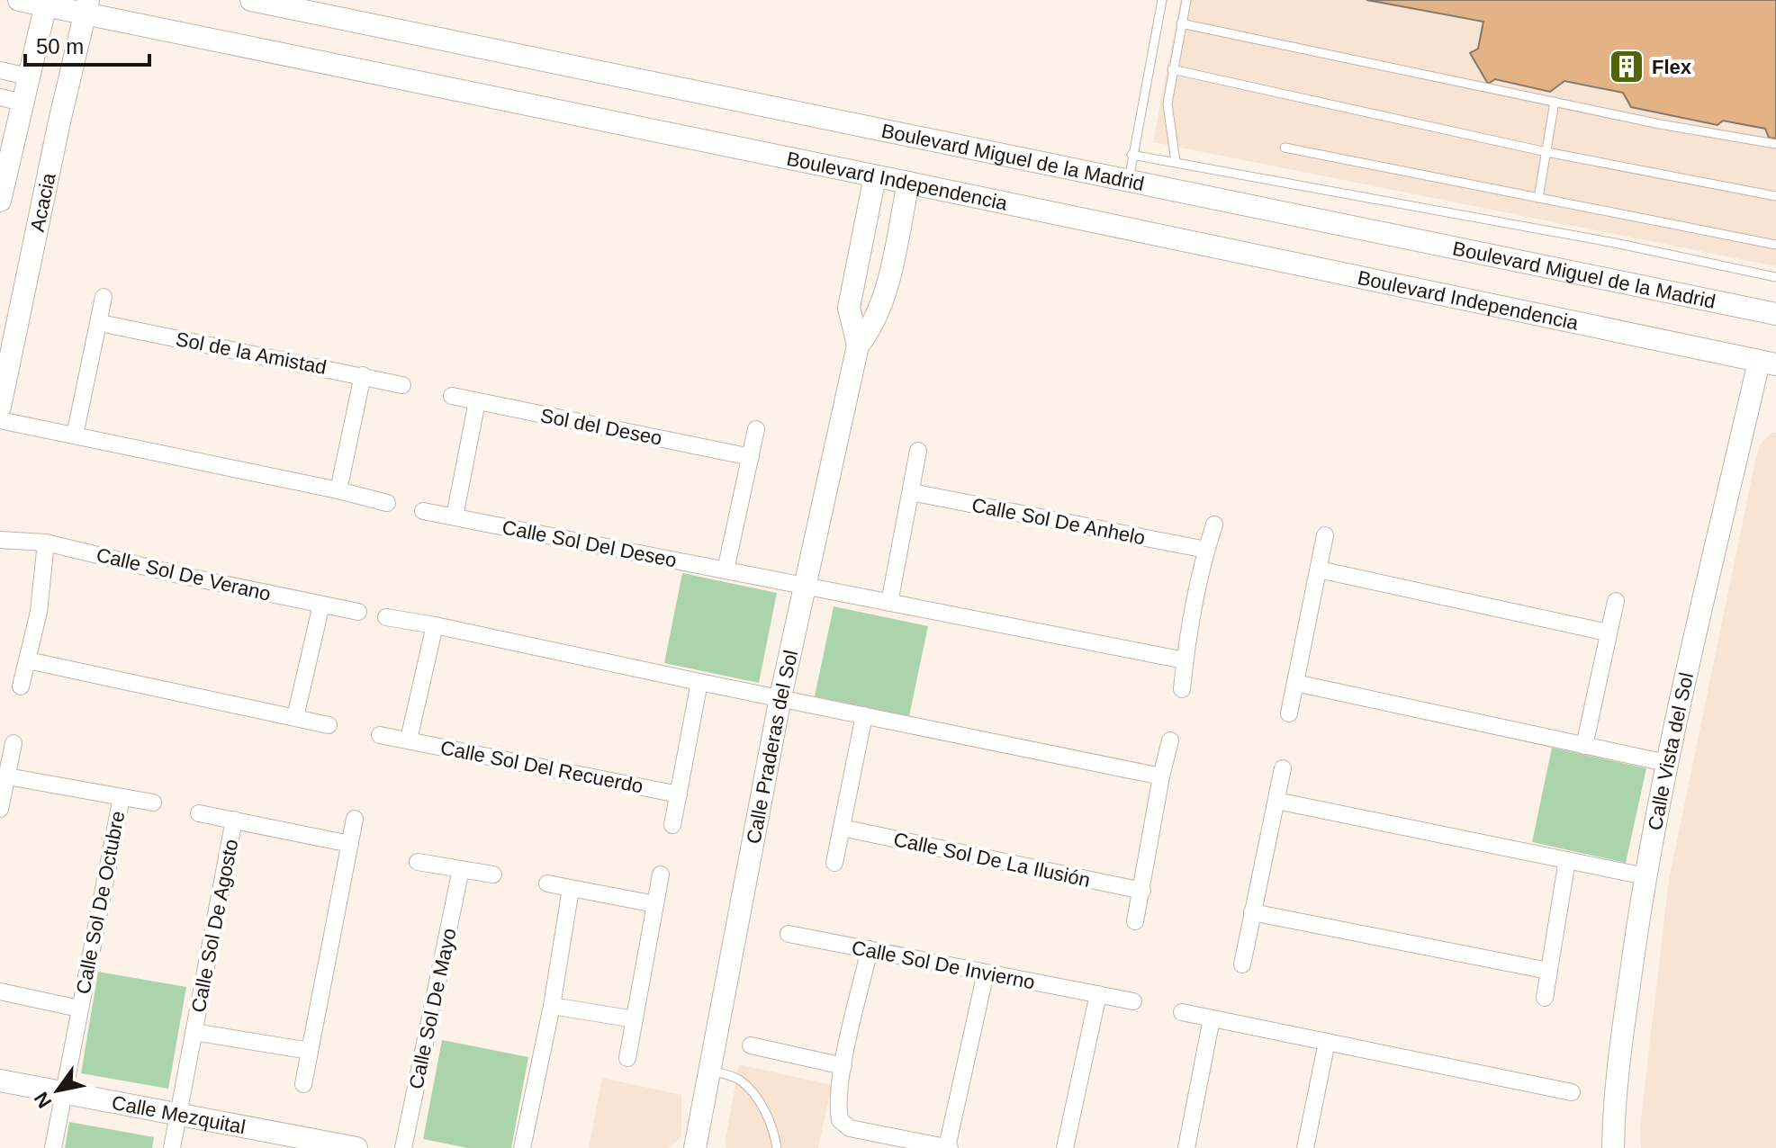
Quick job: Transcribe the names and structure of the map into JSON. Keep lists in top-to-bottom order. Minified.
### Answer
{"streets":{"main road":["Boulevard Miguel de la Madrid","Boulevard Independencia","Acacia","Calle Praderas del Sol","Calle Vista del Sol","Calle Mezquital"],"street":["Sol de la Amistad","Sol del Deseo","Calle Sol De Anhelo","Calle Sol Del Deseo","Calle Sol De Verano","Calle Sol Del Recuerdo","Calle Sol De La Ilusión","Calle Sol De Octubre","Calle Sol De Agosto","Calle Sol De Invierno","Calle Sol De Mayo"]},"crossings":[["Boulevard Independencia","Acacia"],["Boulevard Independencia","Calle Vista del Sol"],["Calle Sol Del Deseo","Calle Praderas del Sol"],["Calle Sol De Octubre","Calle Mezquital"],["Calle Sol De Agosto","Calle Mezquital"]],"places":{"building":["Flex"]},"scale_bar":"50 m","north":"bottom left"}
